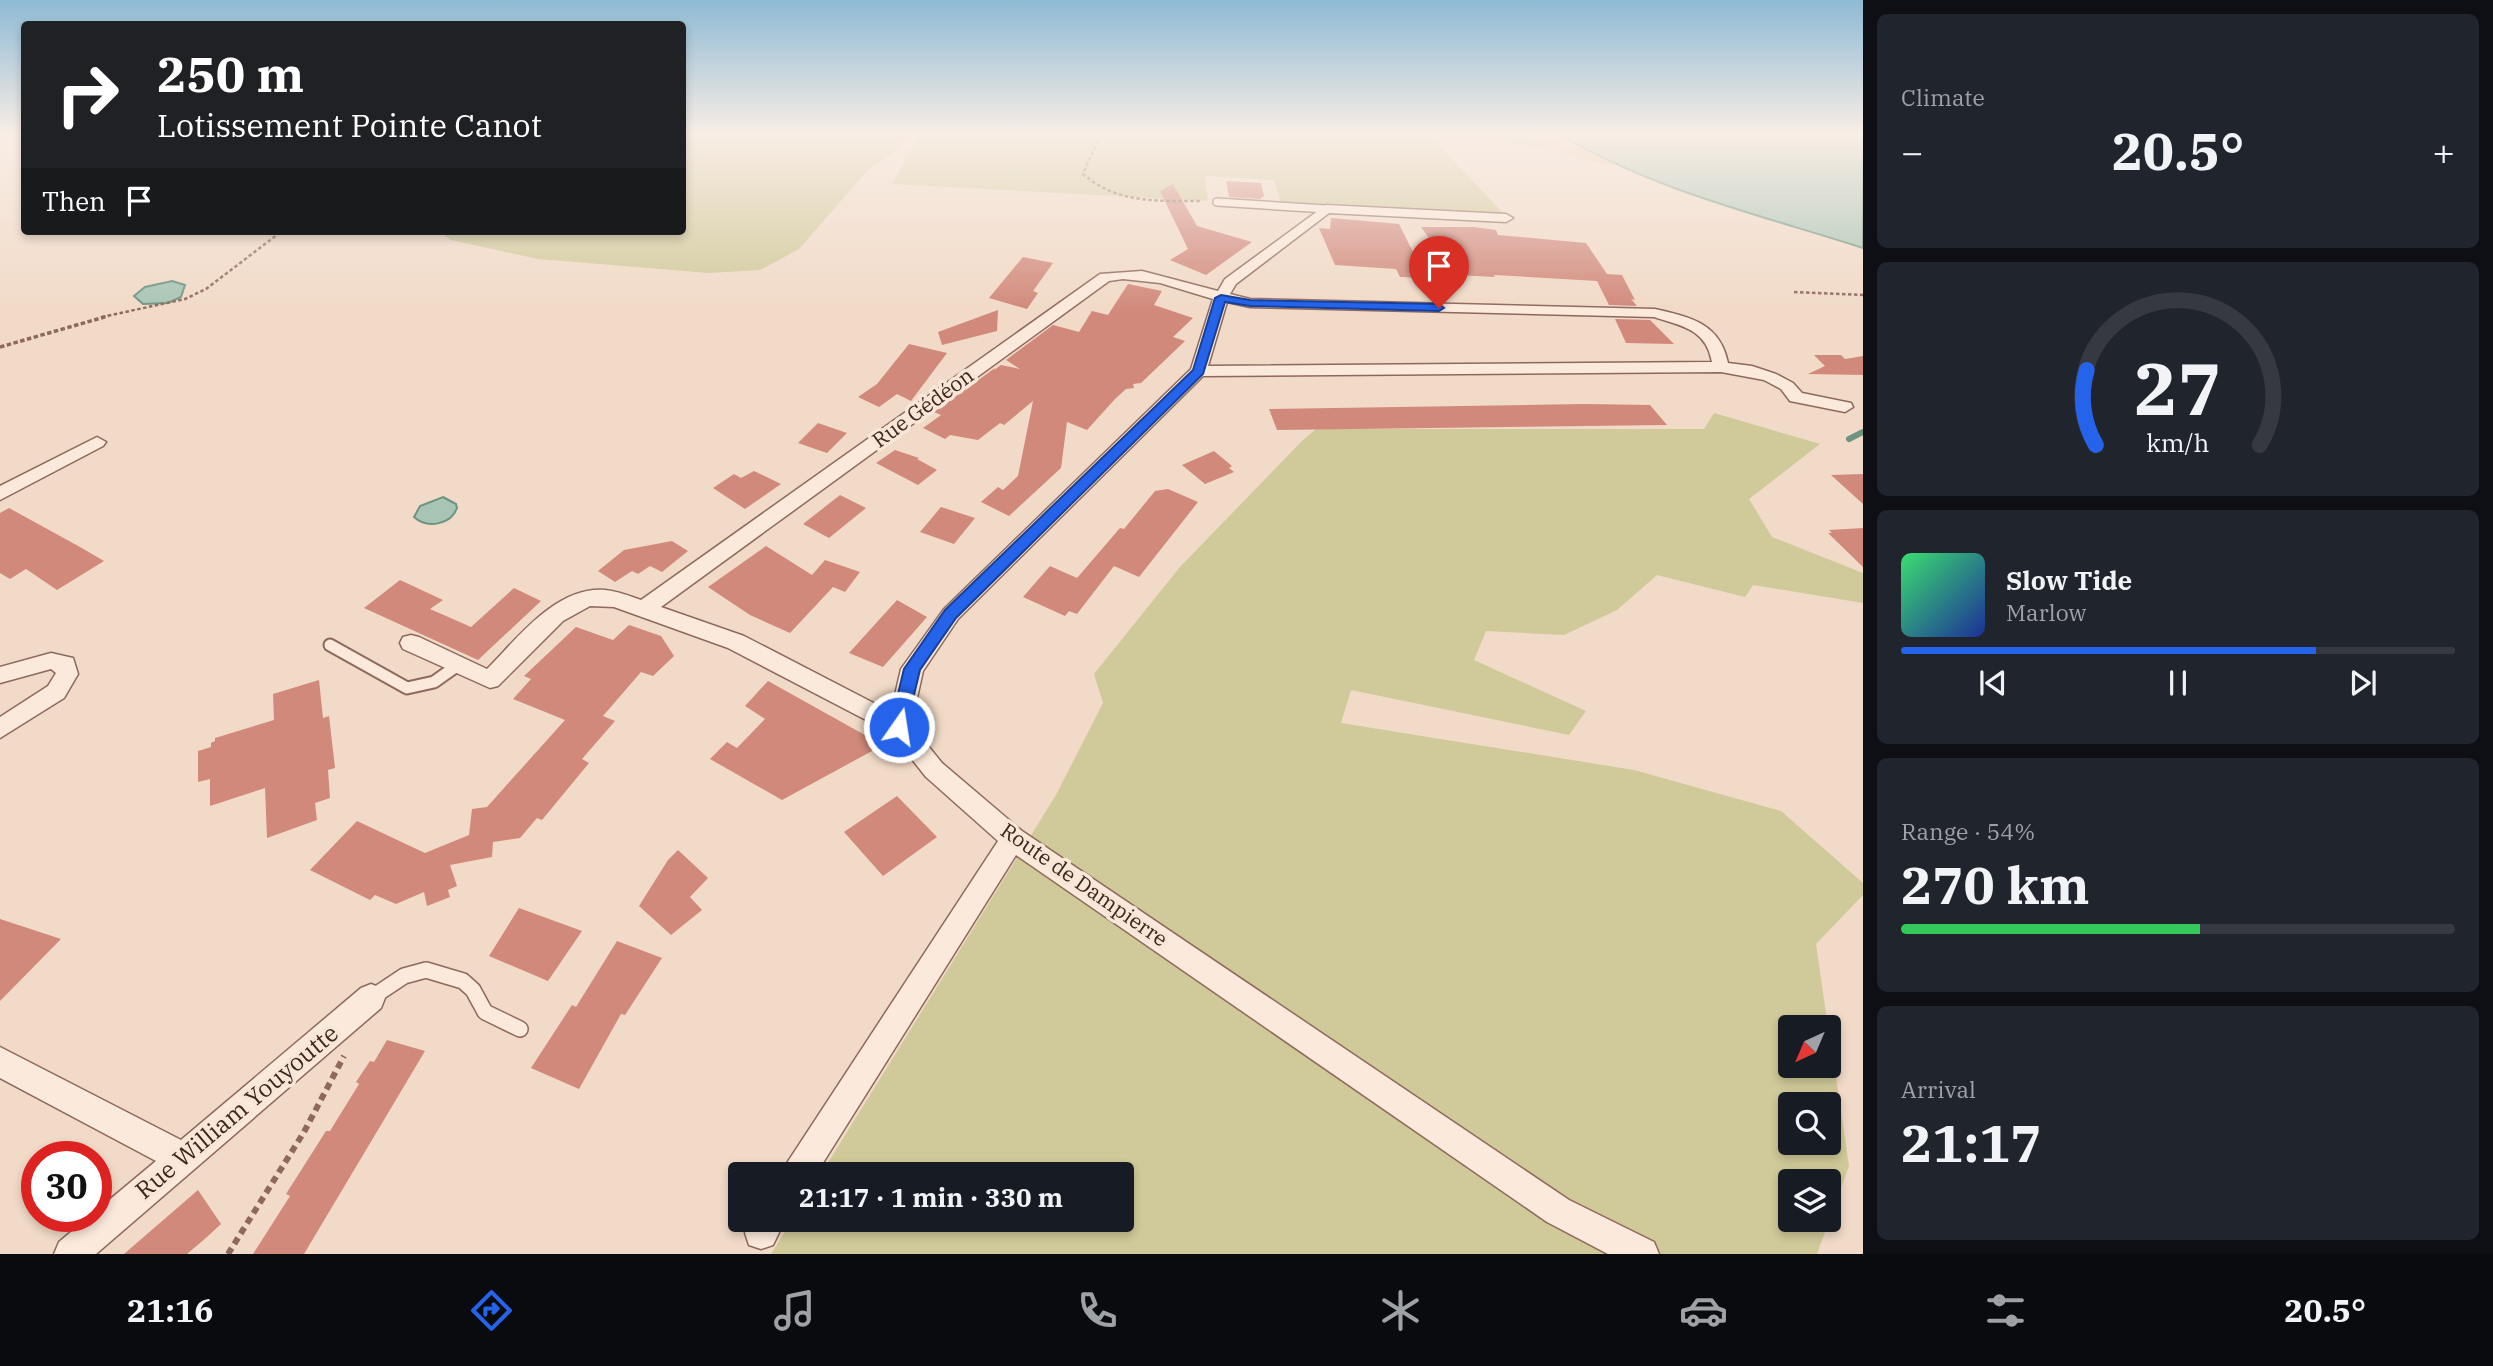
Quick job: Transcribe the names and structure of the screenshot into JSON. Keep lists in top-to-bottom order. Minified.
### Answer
{"streets":{"street":["Rue Gédéon","Route de Dampierre","Rue William Youyoutte"]},"north":"bottom left","page":{"tile":["Climate",["Range · 54%","270 km"],["Arrival","21:17"]],"turn":["250 m","Lotissement Pointe Canot"],"heat":["−","20.5°","+"],"then":"Then","song":["Slow Tide","Marlow"],"limit":"30","trip":"21:17 · 1 min · 330 m","tabs":["21:16","20.5°"],"gauge":["27","km/h"]}}
